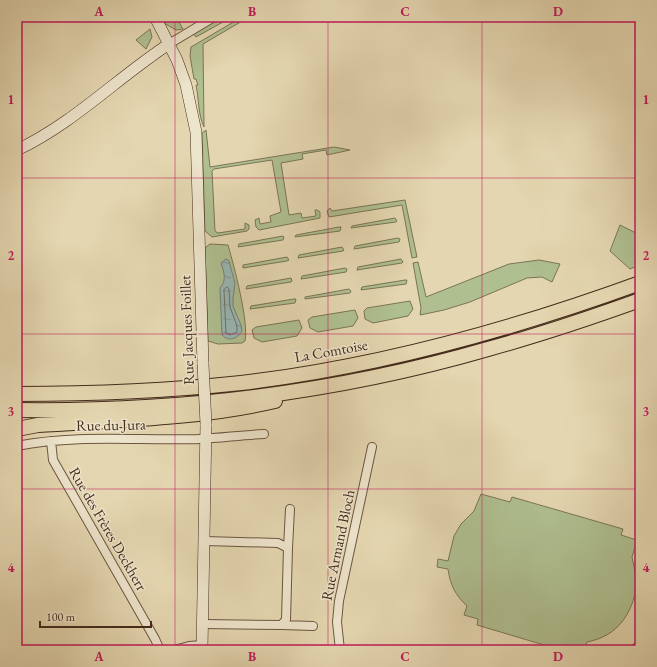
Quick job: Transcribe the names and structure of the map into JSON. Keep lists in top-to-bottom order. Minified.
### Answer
{"streets":{"highway":["La Comtoise"],"main road":["Rue Jacques Foillet"],"street":["Rue du Jura","Rue des Frères Deckherr","Rue Armand Bloch"]},"crossings":[["Rue Jacques Foillet","Rue du Jura"],["Rue du Jura","Rue des Frères Deckherr"]],"scale_bar":"100 m","grid":{"columns":["A","B","C","D"],"rows":["1","2","3","4"]}}
